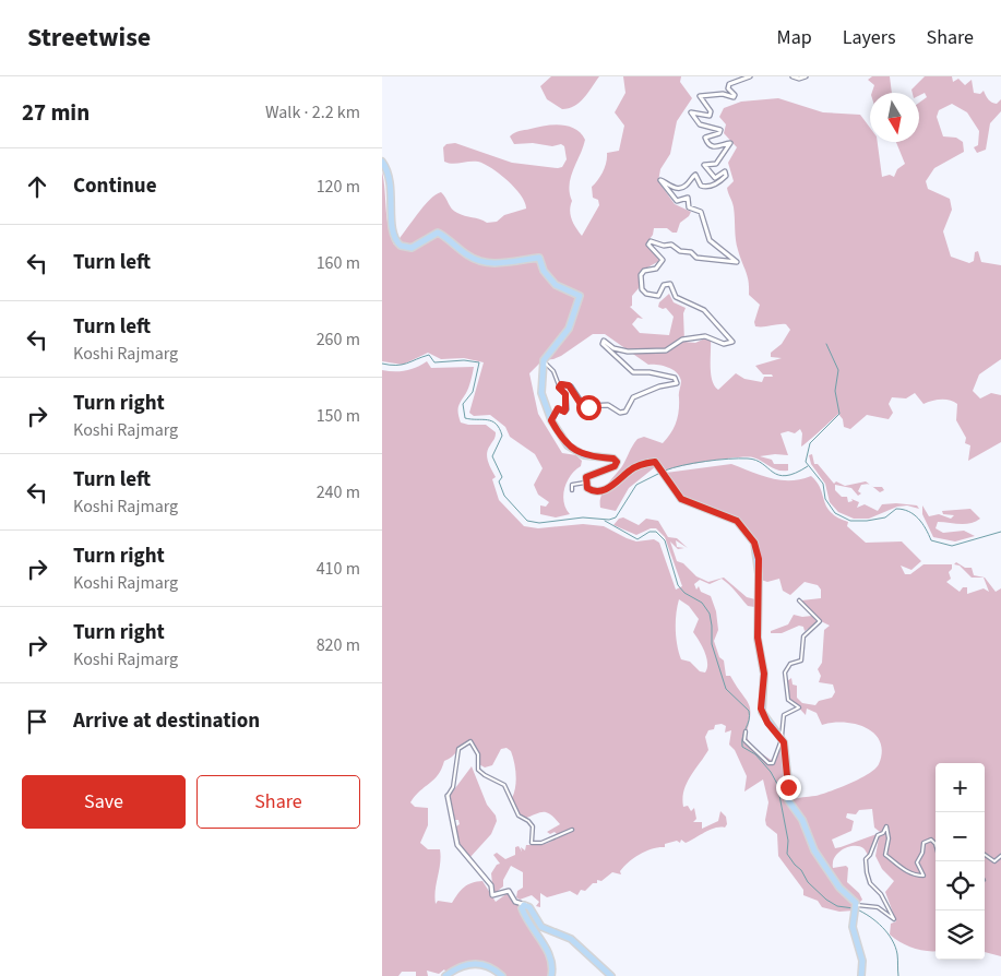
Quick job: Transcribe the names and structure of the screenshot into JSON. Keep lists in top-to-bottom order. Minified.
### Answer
{"north":"bottom","page":{"header":"Streetwise","nav":["Map","Layers","Share"],"heading":["27 min","Walk · 2.2 km"],"list":[["Continue","120 m"],["Turn left","160 m"],["Turn left","Koshi Rajmarg","260 m"],["Turn right","Koshi Rajmarg","150 m"],["Turn left","Koshi Rajmarg","240 m"],["Turn right","Koshi Rajmarg","410 m"],["Turn right","Koshi Rajmarg","820 m"],"Arrive at destination"],"buttons":["Save","Share"],"map_buttons":["+","−"]}}
